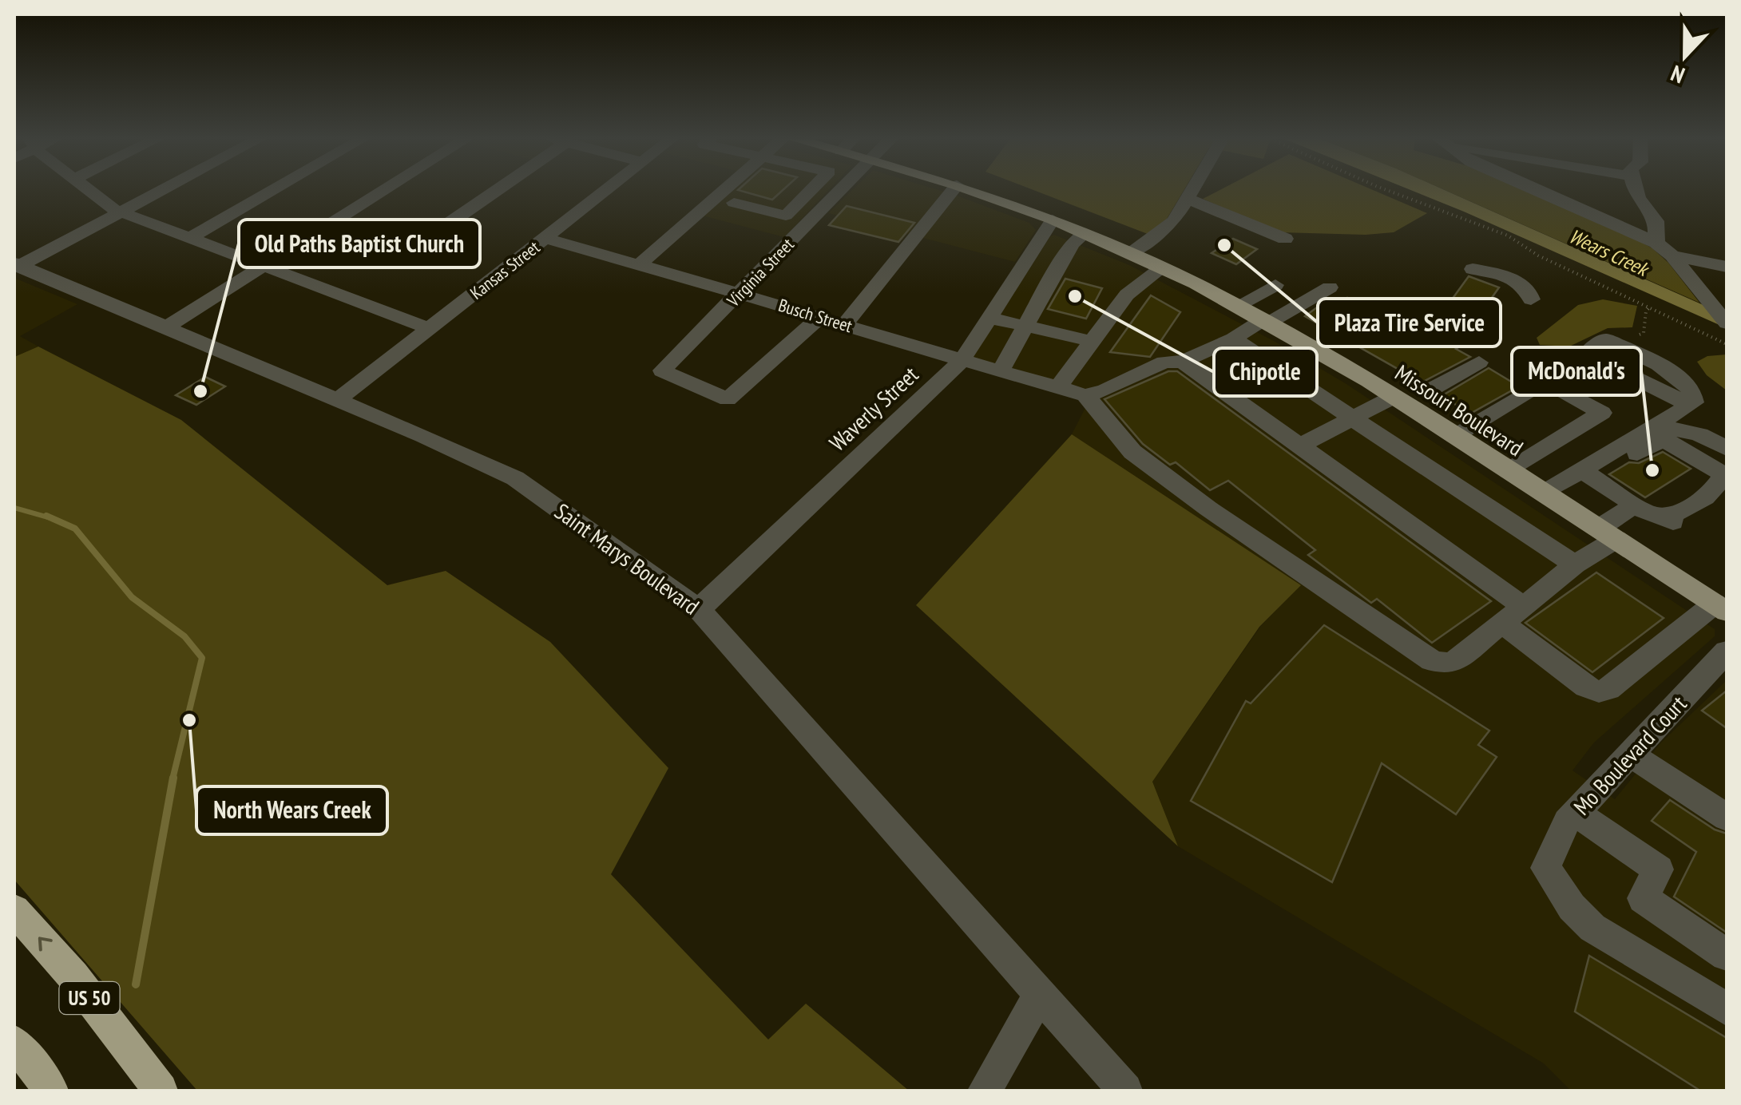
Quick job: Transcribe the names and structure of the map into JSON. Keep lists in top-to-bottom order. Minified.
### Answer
{"streets":{"highway":["US 50"],"main road":["Missouri Boulevard"],"street":["Kansas Street","Virginia Street","Busch Street","Waverly Street","Saint Marys Boulevard","Mo Boulevard Court"]},"crossings":[["Kansas Street","Busch Street"],["Kansas Street","Saint Marys Boulevard"],["Virginia Street","Busch Street"],["Busch Street","Waverly Street"],["Waverly Street","Missouri Boulevard"],["Waverly Street","Saint Marys Boulevard"]],"water":["Wears Creek"],"places":["Plaza Tire Service","Chipotle","Old Paths Baptist Church","McDonald's","North Wears Creek"],"north":"bottom"}
